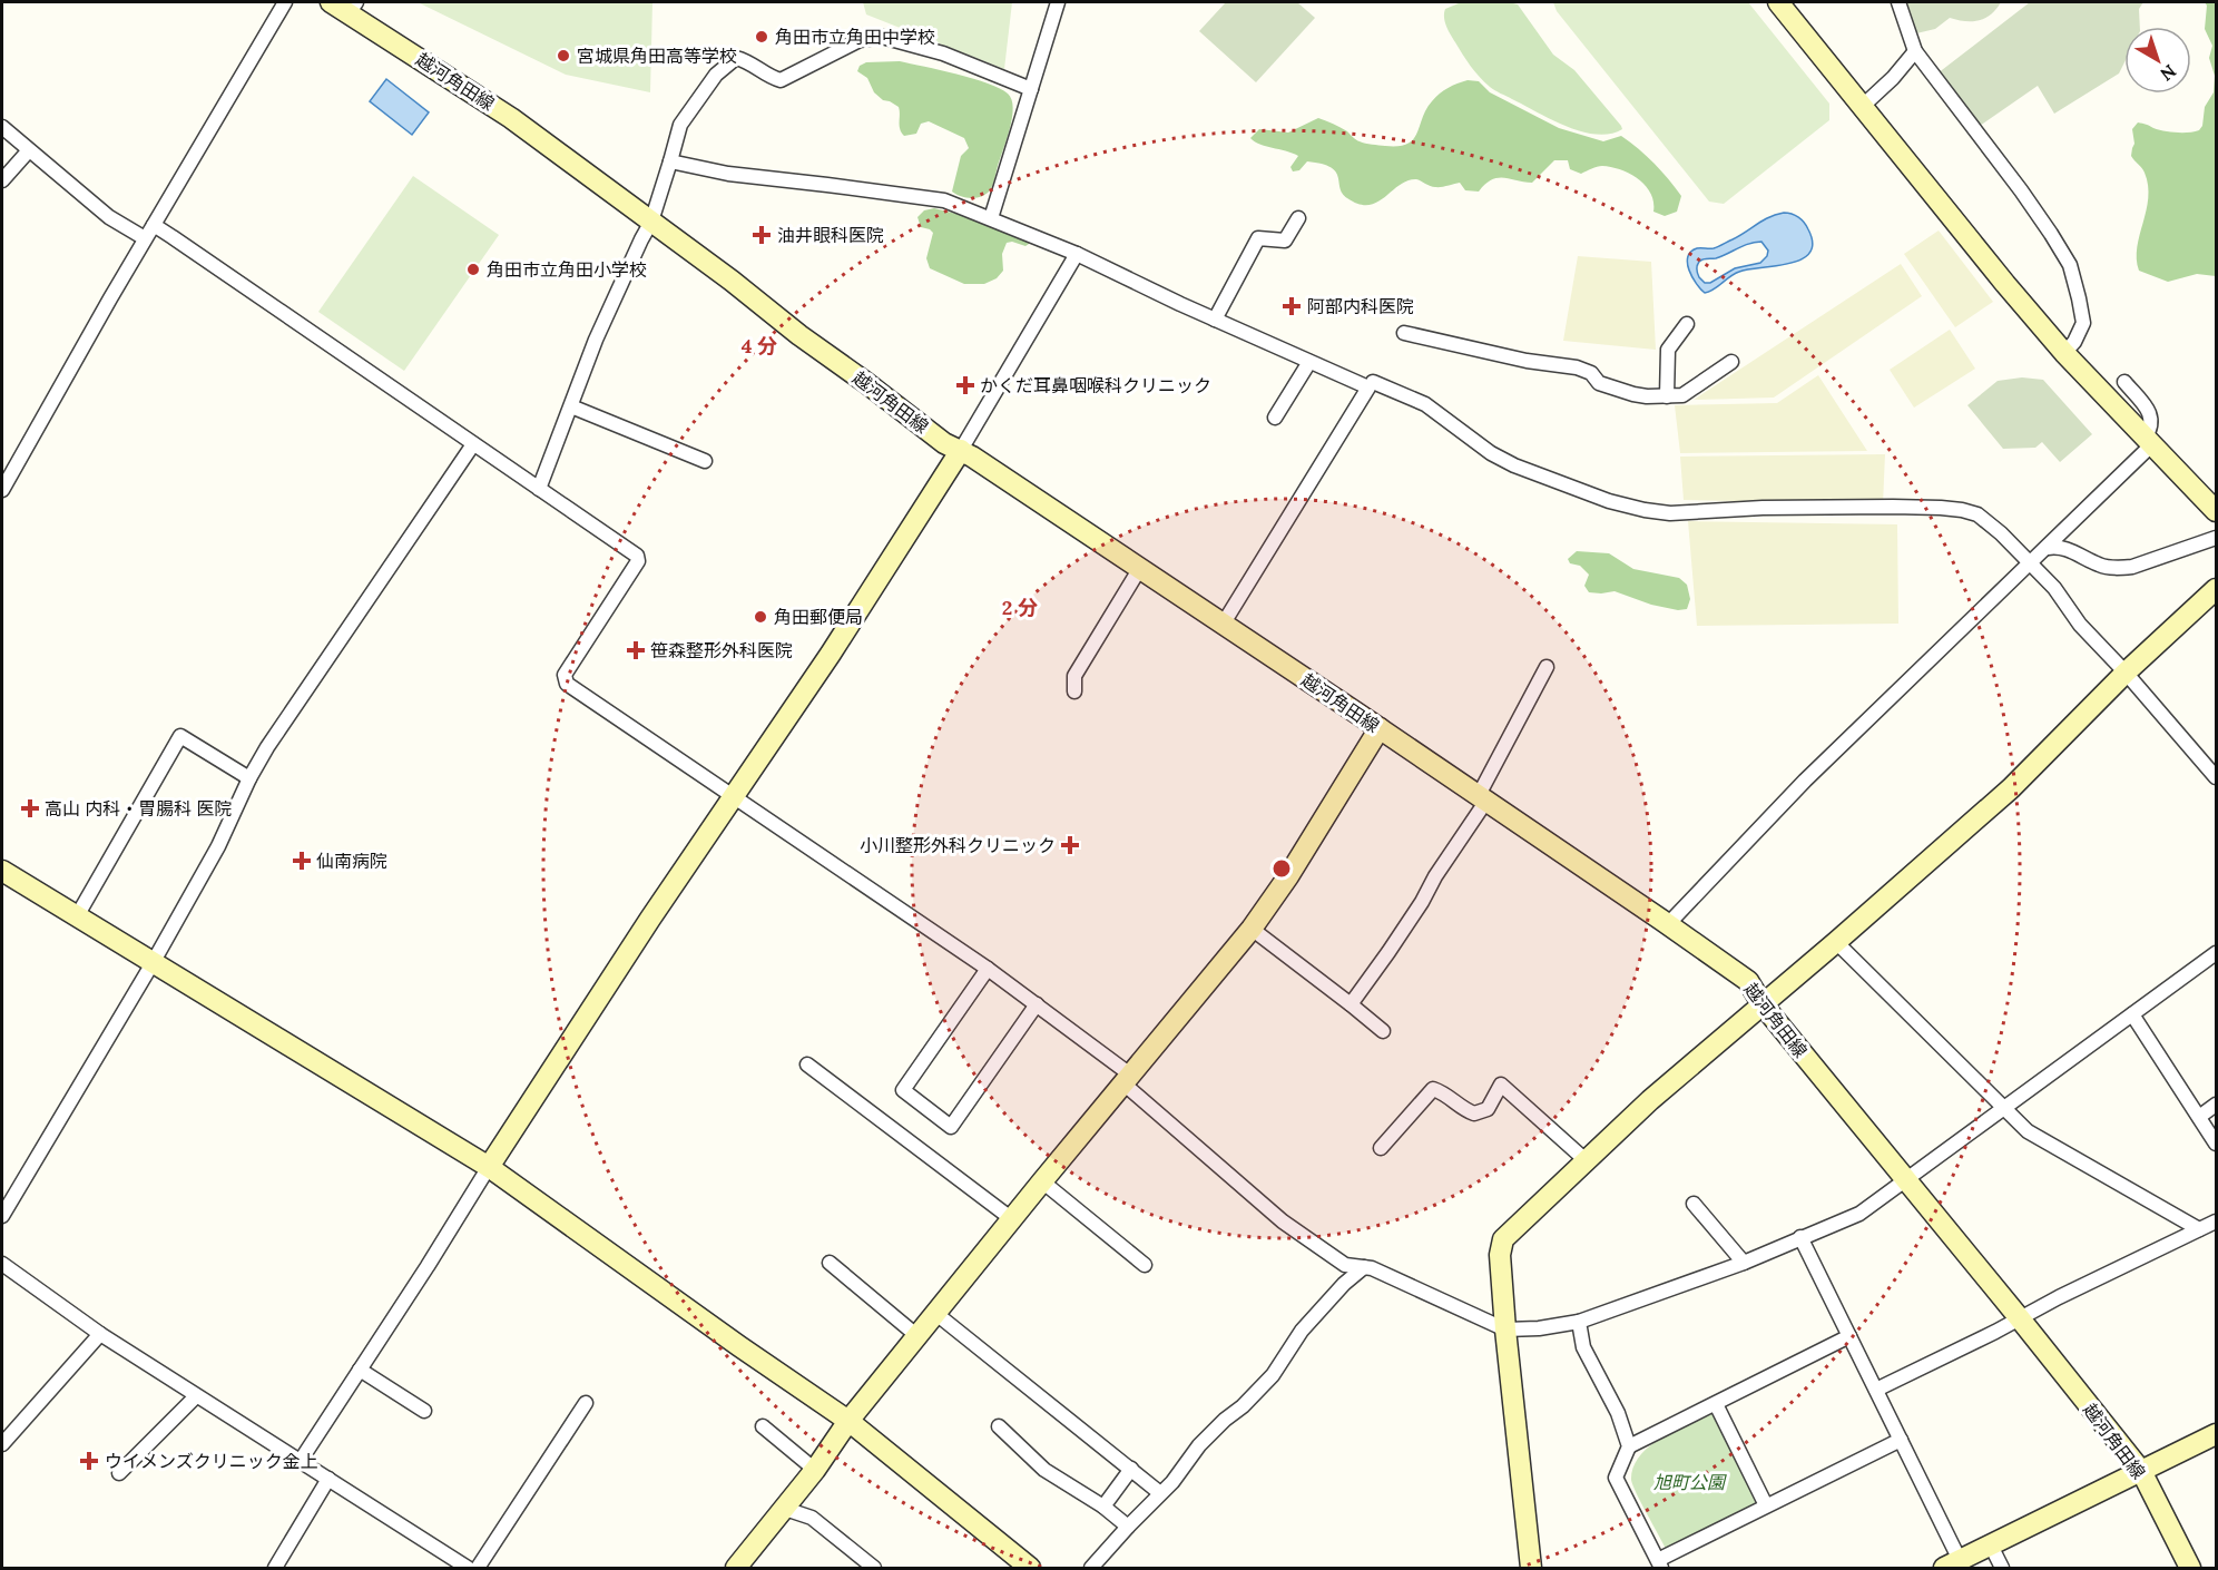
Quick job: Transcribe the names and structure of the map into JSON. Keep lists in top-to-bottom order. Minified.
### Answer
{"streets":{"street":["越河角田線"]},"parks":["旭町公園"],"places":{"other":["角田市立角田中学校","宮城県角田高等学校","角田市立角田小学校","角田郵便局"],"health":["油井眼科医院","阿部内科医院","かくだ耳鼻咽喉科クリニック","笹森整形外科医院","高山 内科・胃腸科 医院","小川整形外科クリニック","仙南病院","ウイメンズクリニック金上"]},"north":"bottom right","rings":["4 分","2 分"]}
